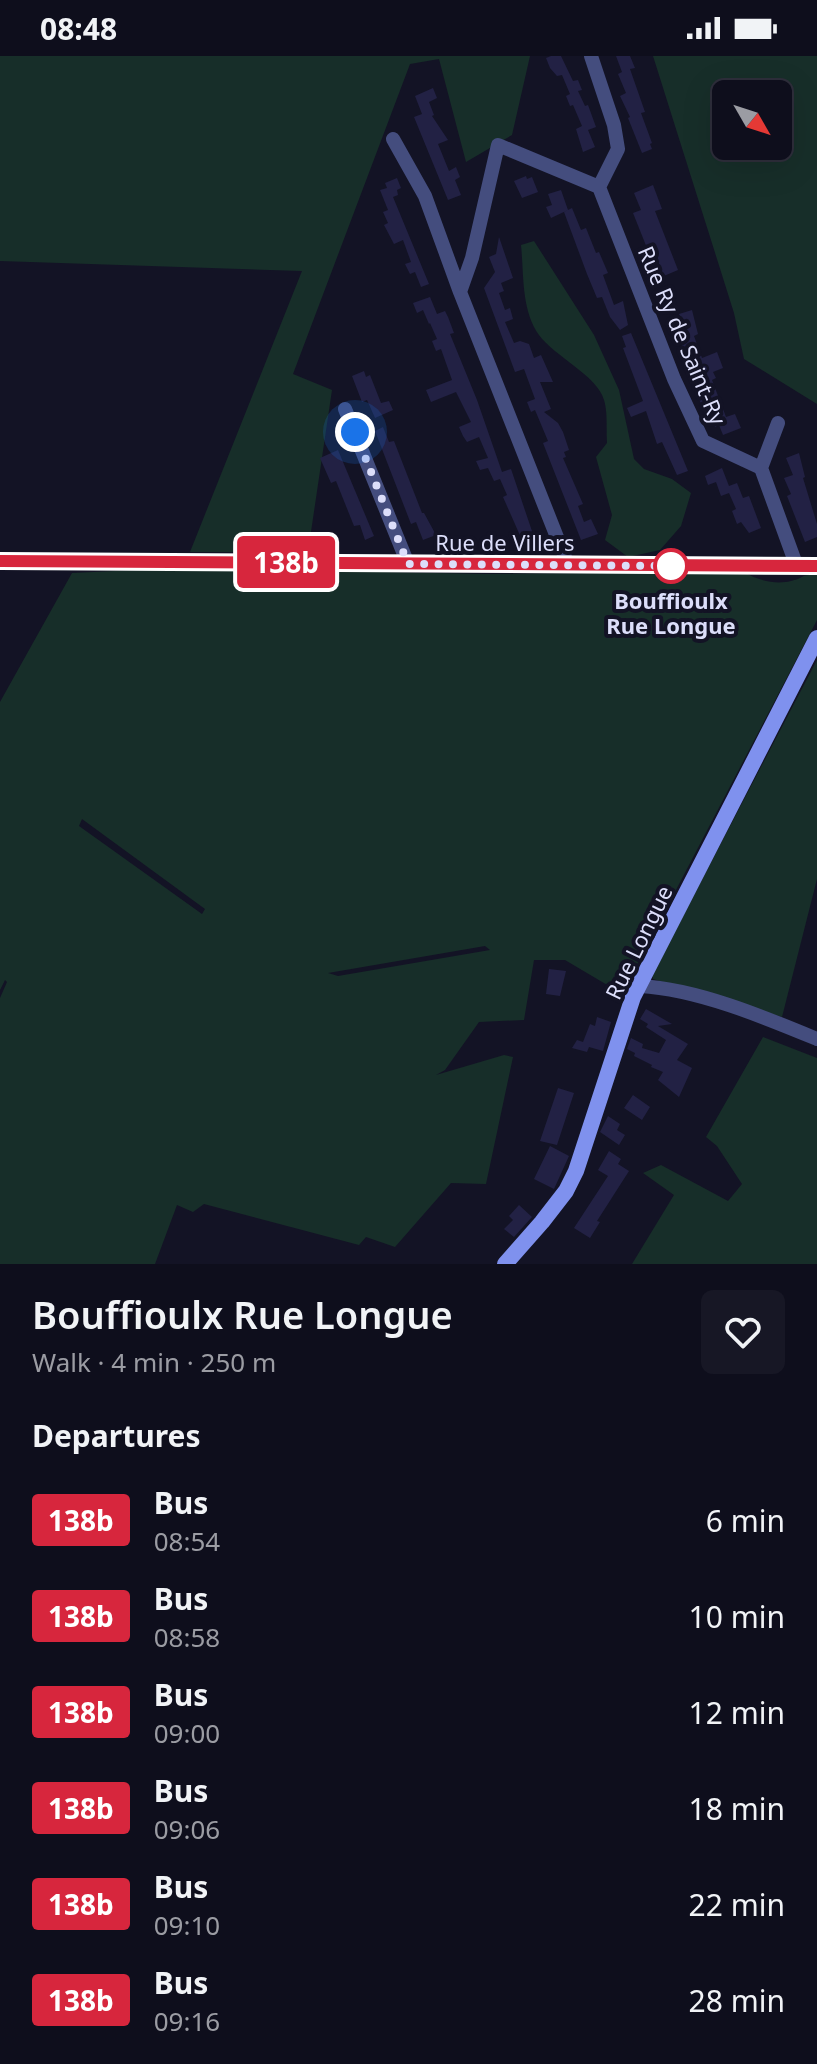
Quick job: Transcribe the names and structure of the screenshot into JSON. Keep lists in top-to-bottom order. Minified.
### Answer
{"streets":{"street":["Rue Ry de Saint-Ry","Rue de Villers","Rue Longue"]},"places":["Bouffioulx Rue Longue"],"lines":["bus line 138b"],"north":"bottom right","page":{"status":"08:48","on_map":"138b","heading":[["Bouffioulx Rue Longue","Walk · 4 min · 250 m"],"Departures"],"list":[{"mark":"138b","name":"Bus","note":"08:54","value":"6 min"},{"mark":"138b","name":"Bus","note":"08:58","value":"10 min"},{"mark":"138b","name":"Bus","note":"09:00","value":"12 min"},{"mark":"138b","name":"Bus","note":"09:06","value":"18 min"},{"mark":"138b","name":"Bus","note":"09:10","value":"22 min"},{"mark":"138b","name":"Bus","note":"09:16","value":"28 min"}]}}
